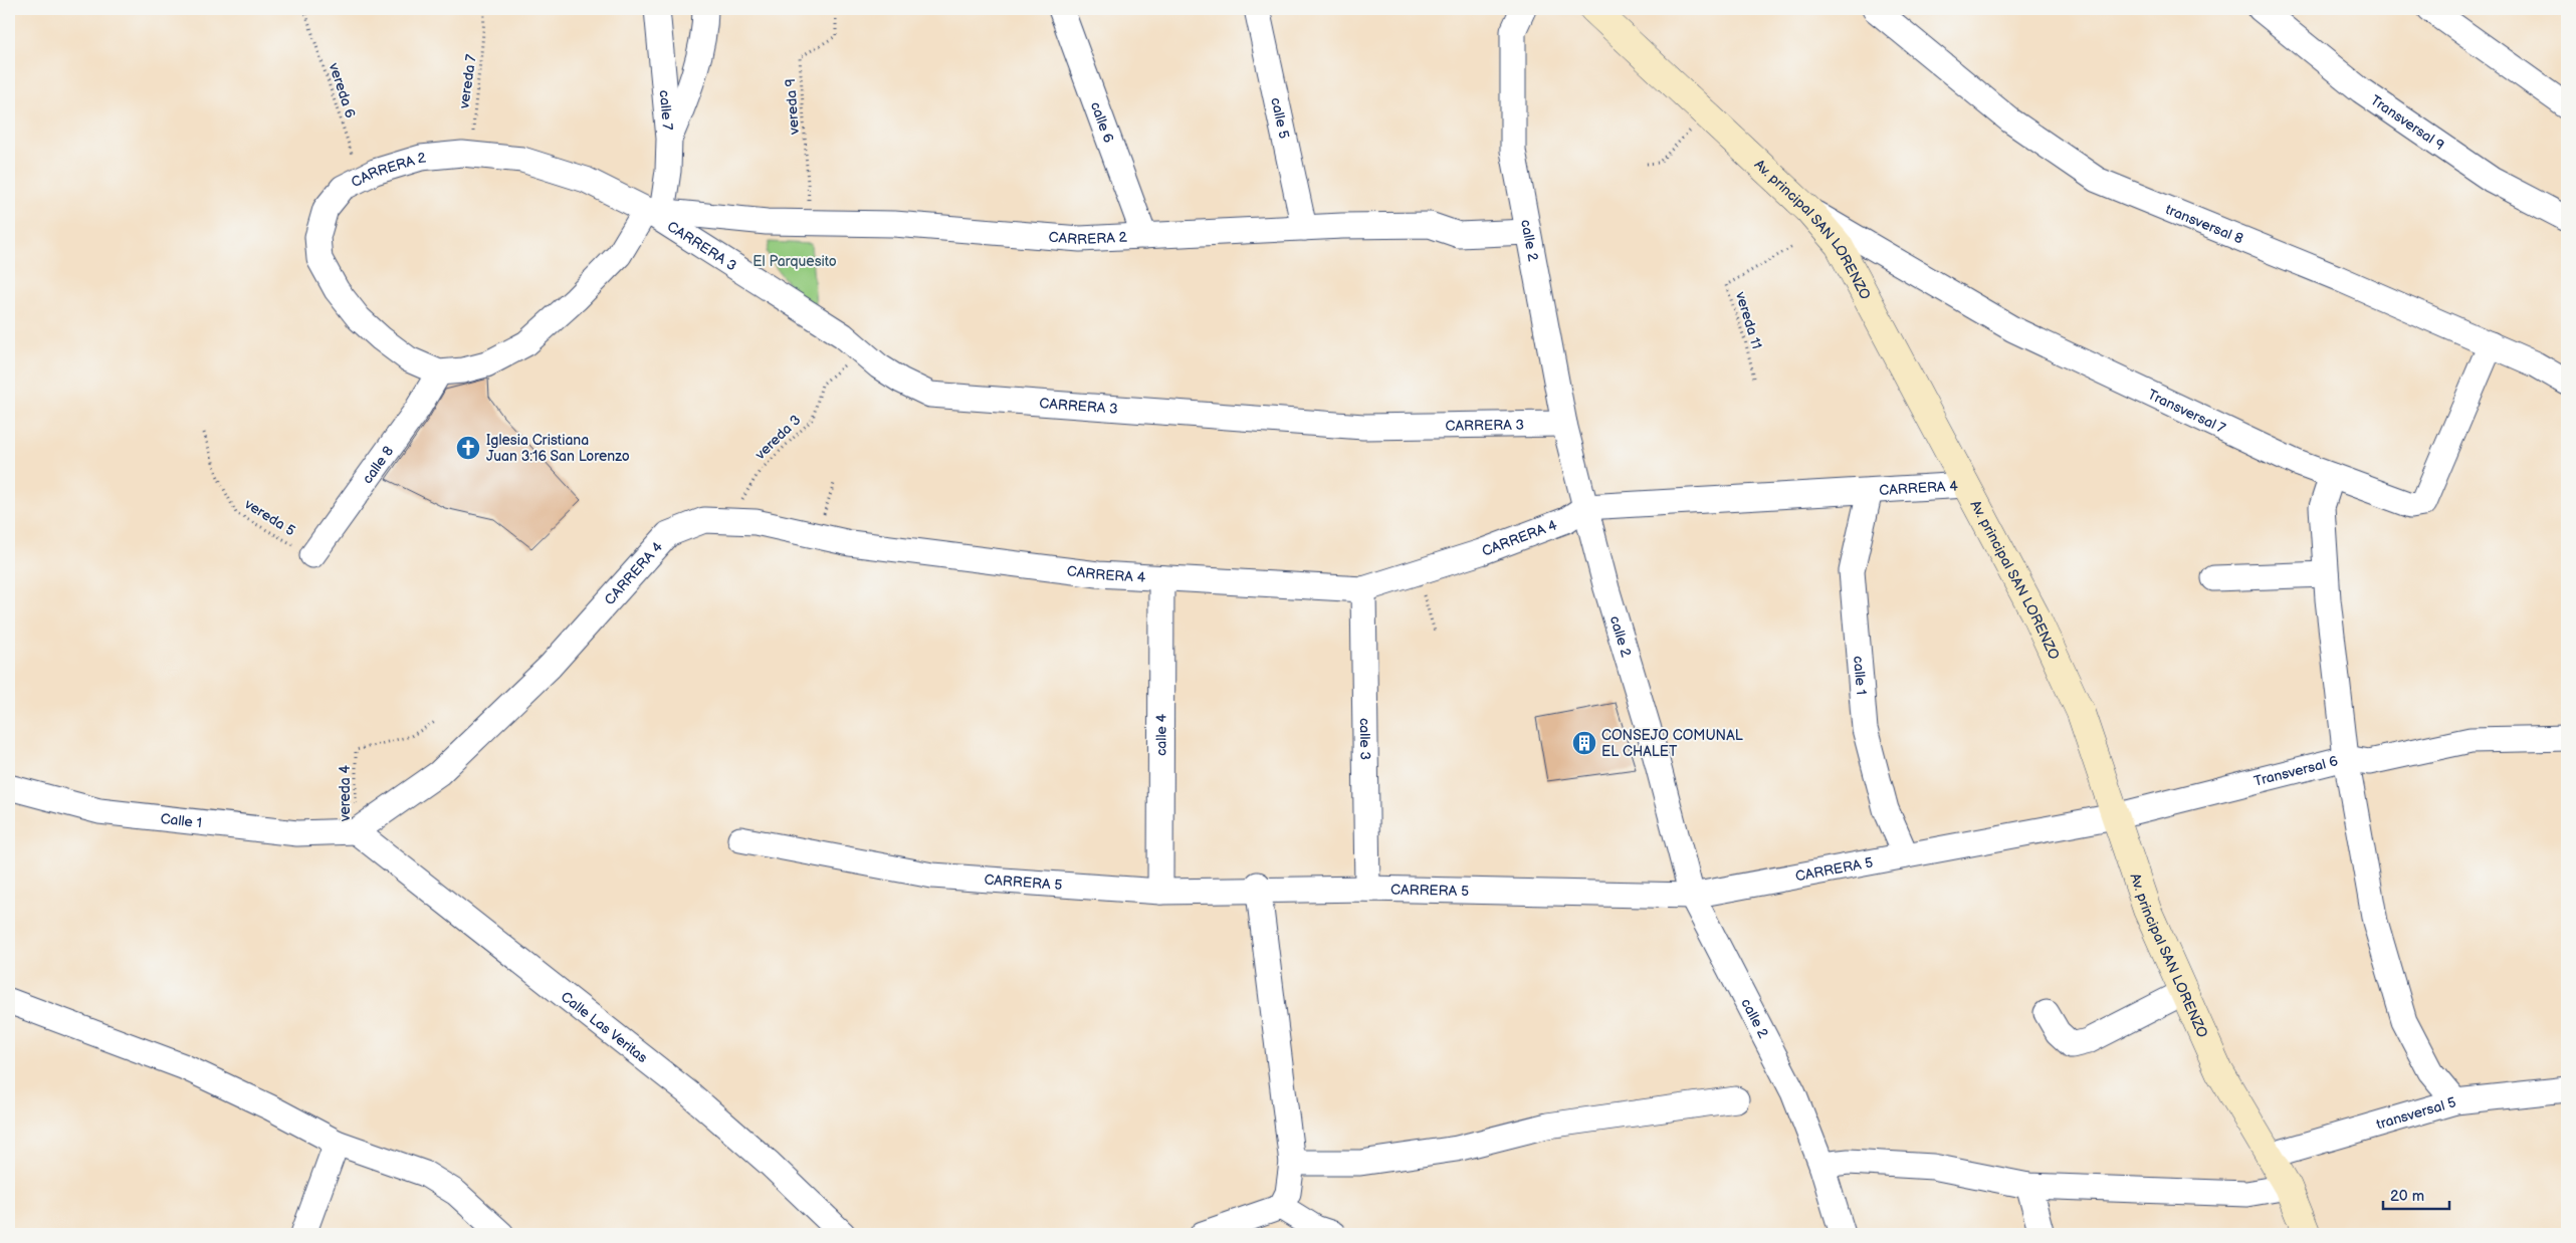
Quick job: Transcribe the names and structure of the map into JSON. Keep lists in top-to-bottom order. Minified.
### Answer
{"streets":{"main road":["Av. principal SAN LORENZO"],"street":["calle 7","calle 5","calle 6","Transversal 9","CARRERA 2","transversal 8","calle 2","CARRERA 3","Transversal 7","calle 8","CARRERA 4","calle 1","calle 4","calle 3","Transversal 6","Calle 1","CARRERA 5","Calle Las Veritas","transversal 5"],"path":["vereda 7","vereda 6","vereda 9","vereda 11","vereda 3","vereda 5","vereda 4"]},"crossings":[["vereda 7","CARRERA 2"],["vereda 6","CARRERA 2"],["vereda 9","CARRERA 2"],["calle 7","CARRERA 2"],["calle 7","CARRERA 3"],["calle 5","CARRERA 2"],["calle 6","CARRERA 2"],["CARRERA 2","calle 2"],["CARRERA 2","CARRERA 3"],["CARRERA 2","calle 8"],["transversal 8","Transversal 7"],["Av. principal SAN LORENZO","Transversal 7"],["Av. principal SAN LORENZO","CARRERA 4"],["Av. principal SAN LORENZO","Transversal 6"],["Av. principal SAN LORENZO","CARRERA 5"],["Av. principal SAN LORENZO","transversal 5"],["calle 2","CARRERA 3"],["calle 2","CARRERA 4"],["calle 2","CARRERA 5"],["CARRERA 3","vereda 3"],["vereda 3","CARRERA 4"],["calle 8","vereda 5"],["CARRERA 4","calle 1"],["CARRERA 4","calle 4"],["CARRERA 4","calle 3"],["CARRERA 4","vereda 4"],["CARRERA 4","Calle 1"],["CARRERA 4","Calle Las Veritas"],["calle 1","CARRERA 5"],["calle 4","CARRERA 5"],["calle 3","CARRERA 5"],["Transversal 6","CARRERA 5"],["vereda 4","Calle 1"],["vereda 4","Calle Las Veritas"],["Calle 1","Calle Las Veritas"]],"parks":["El Parquesito"],"places":{"church":["Iglesia Cristiana Juan 3:16 San Lorenzo"],"building":["CONSEJO COMUNAL EL CHALET"]},"scale_bar":"20 m"}
